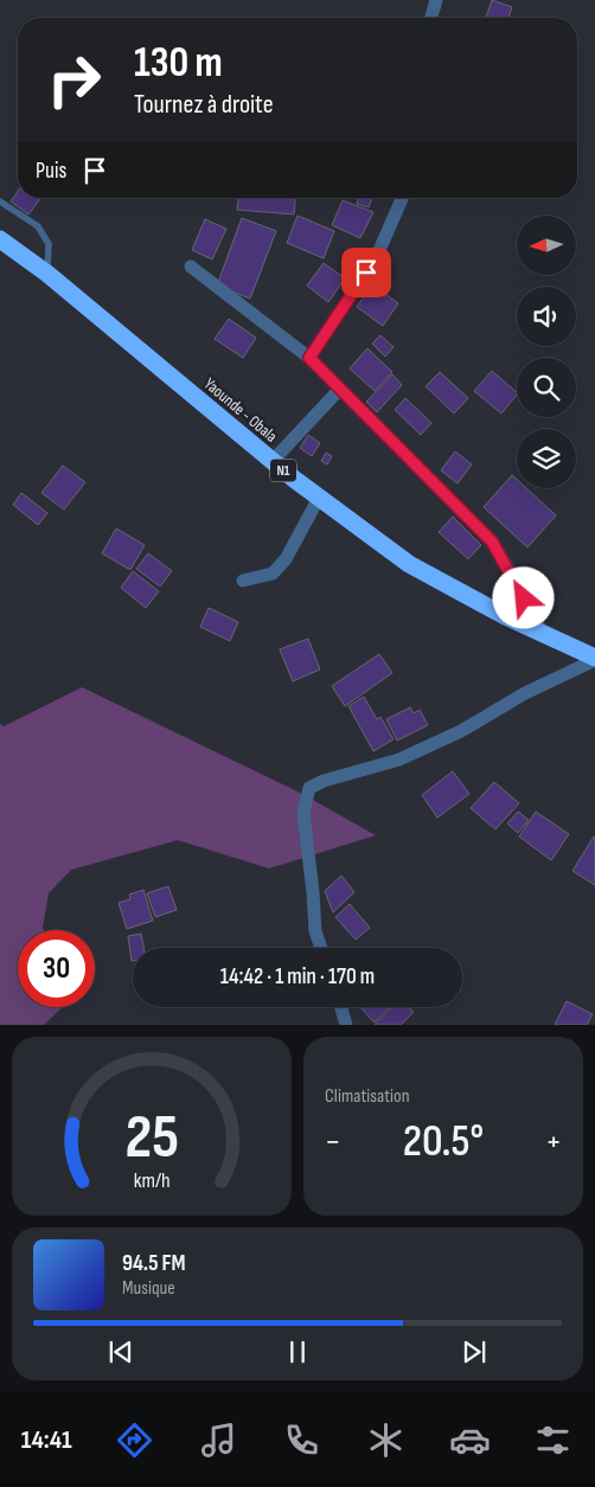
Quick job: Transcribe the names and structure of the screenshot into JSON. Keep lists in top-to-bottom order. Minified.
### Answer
{"streets":{"highway":["Yaounde - Obala","N1"]},"north":"left","page":{"turn":["130 m","Tournez à droite"],"then":"Puis","limit":"30","trip":"14:42 · 1 min · 170 m","tile":"Climatisation","heat":["−","20.5°","+"],"song":["94.5 FM","Musique"],"tabs":"14:41","gauge":["25","km/h"]}}
